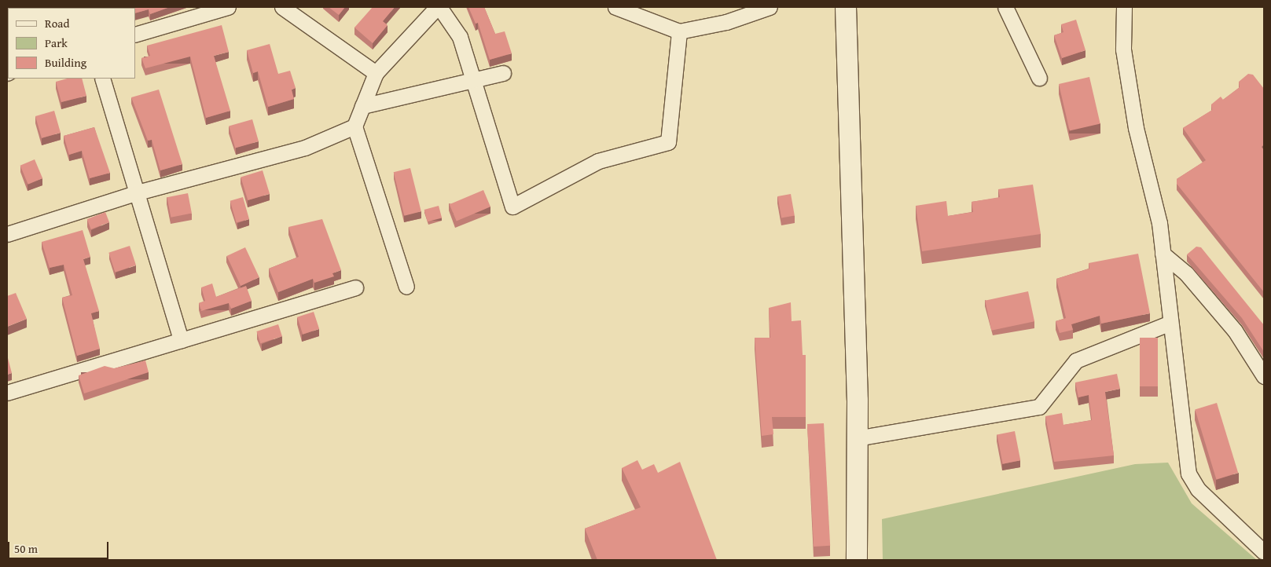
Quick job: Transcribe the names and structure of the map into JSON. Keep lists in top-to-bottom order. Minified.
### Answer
{"legend":["Road","Park","Building"],"scale_bar":"50 m"}
